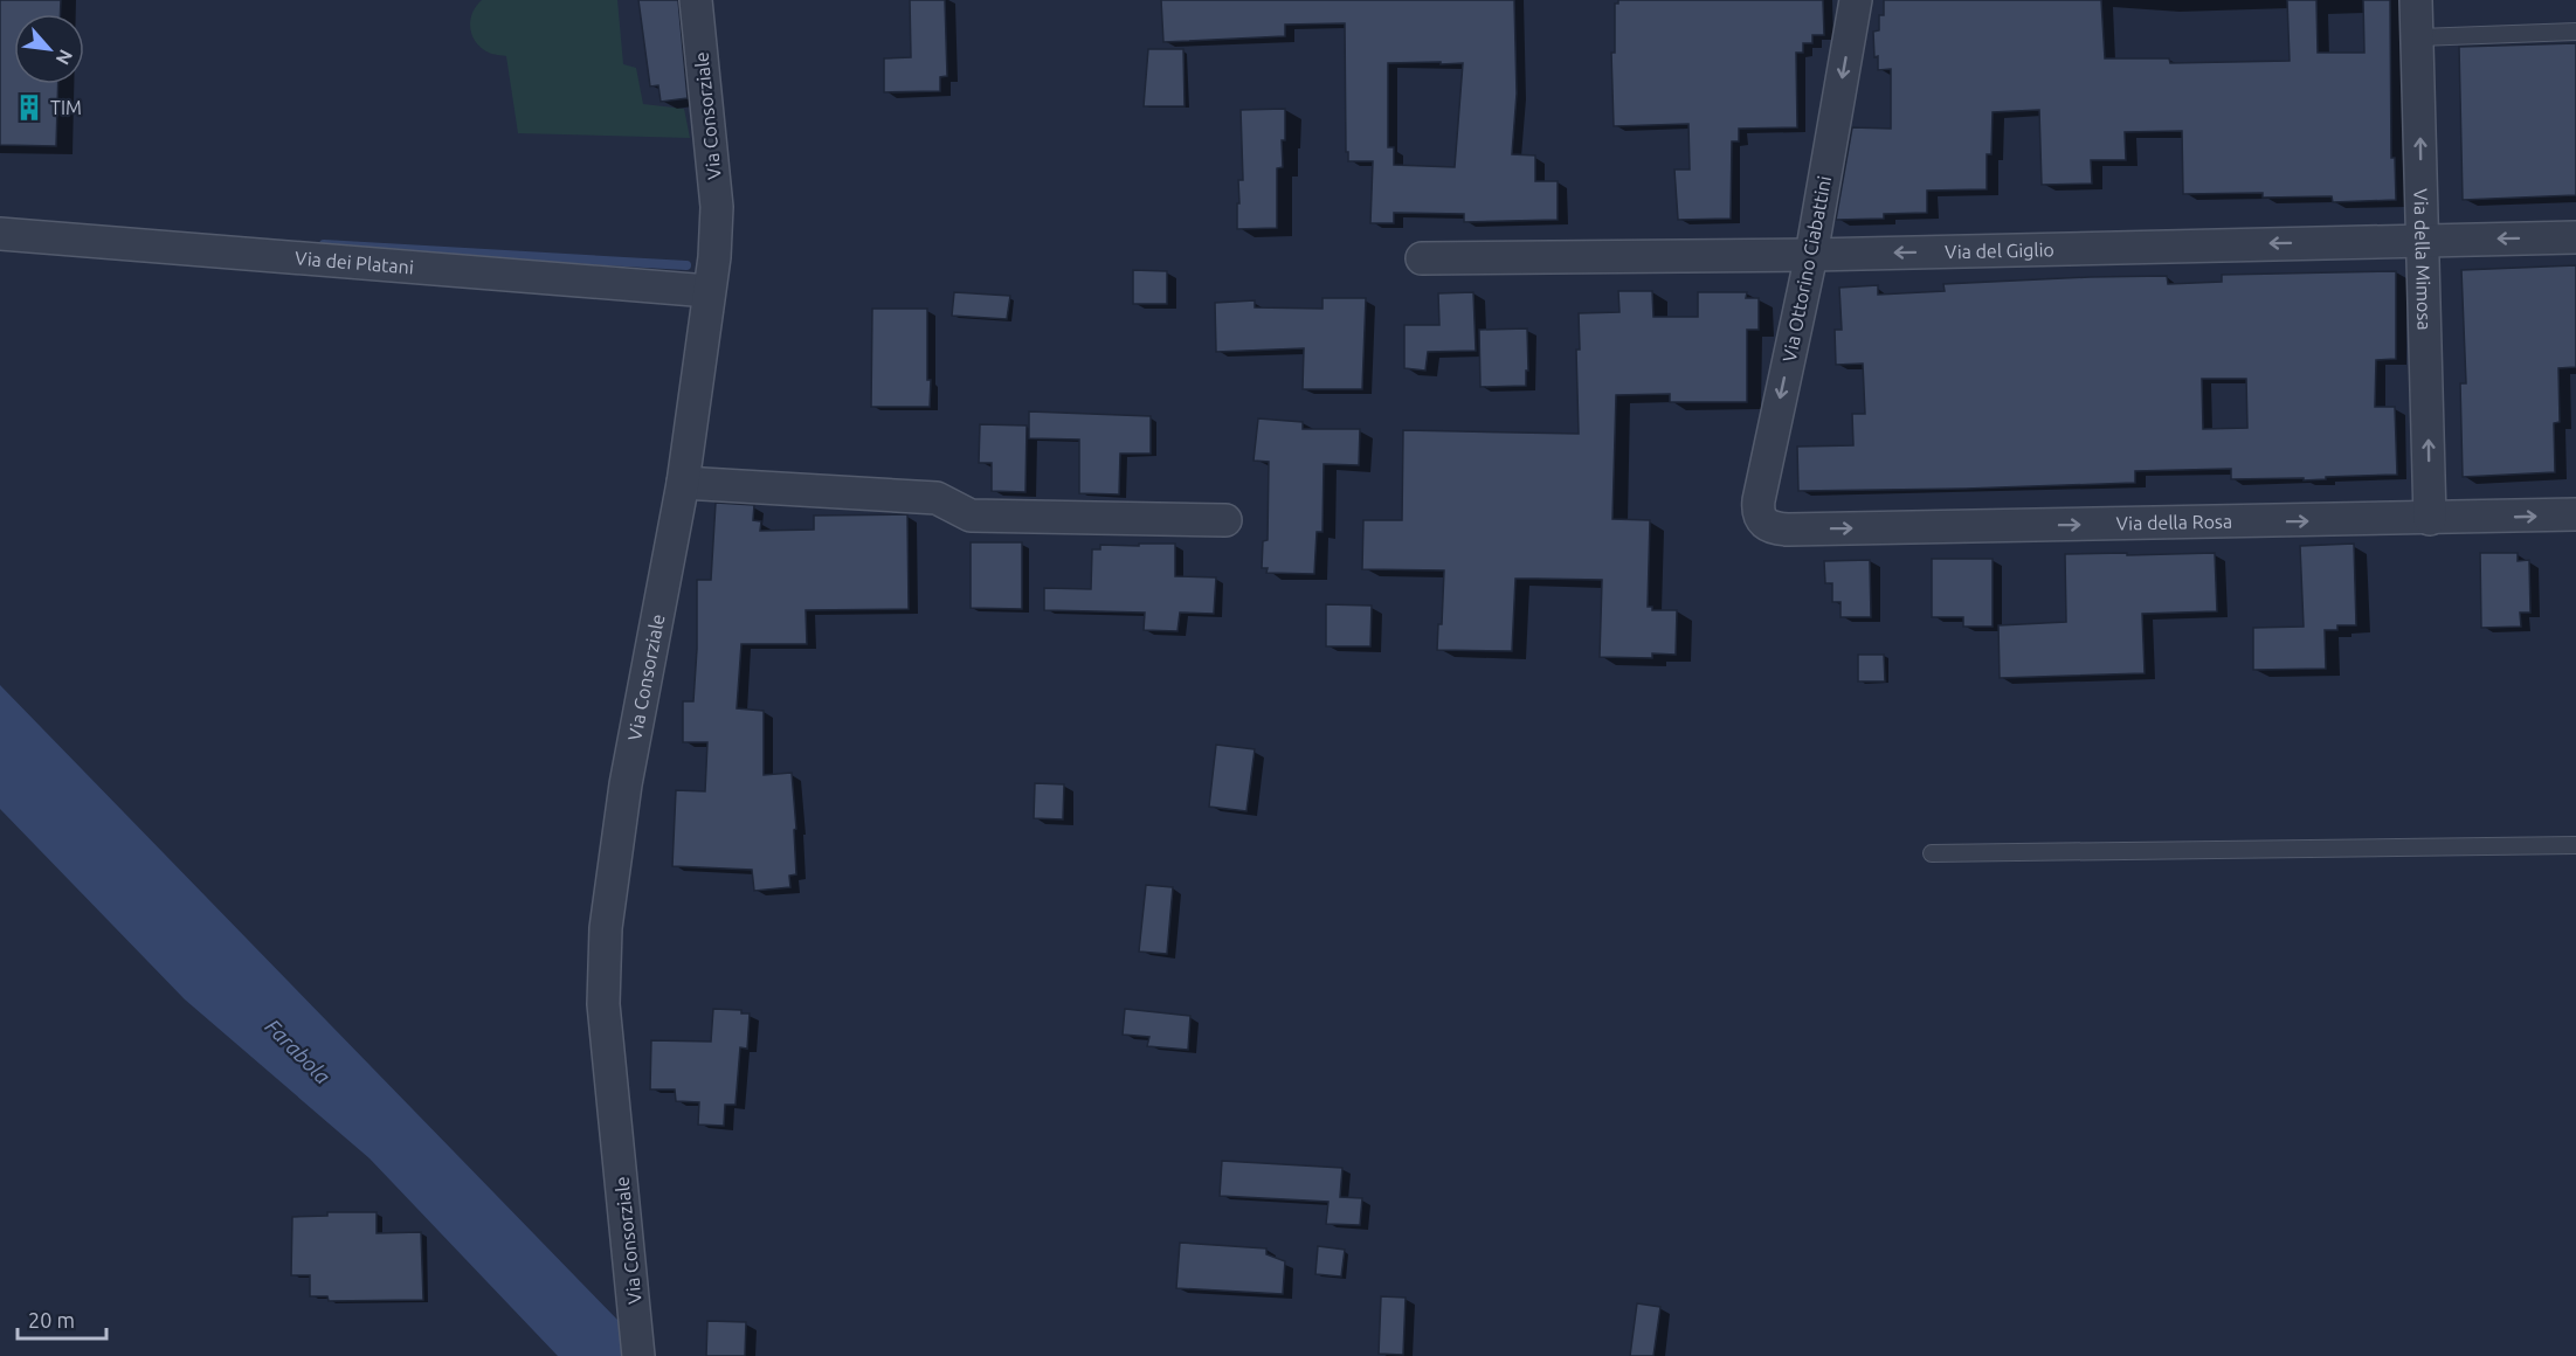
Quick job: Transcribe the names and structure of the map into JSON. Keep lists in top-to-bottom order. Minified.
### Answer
{"streets":{"street":["Via Consorziale","Via del Giglio","Via della Mimosa","Via dei Platani","Via Ottorino Ciabattini","Via della Rosa"]},"crossings":[["Via Consorziale","Via dei Platani"],["Via del Giglio","Via della Mimosa"],["Via del Giglio","Via Ottorino Ciabattini"],["Via della Mimosa","Via della Rosa"],["Via Ottorino Ciabattini","Via della Rosa"]],"one_way":["Via del Giglio","Via della Mimosa","Via Ottorino Ciabattini","Via della Rosa"],"water":["Farabola"],"places":{"building":["TIM"]},"scale_bar":"20 m","north":"bottom right"}
